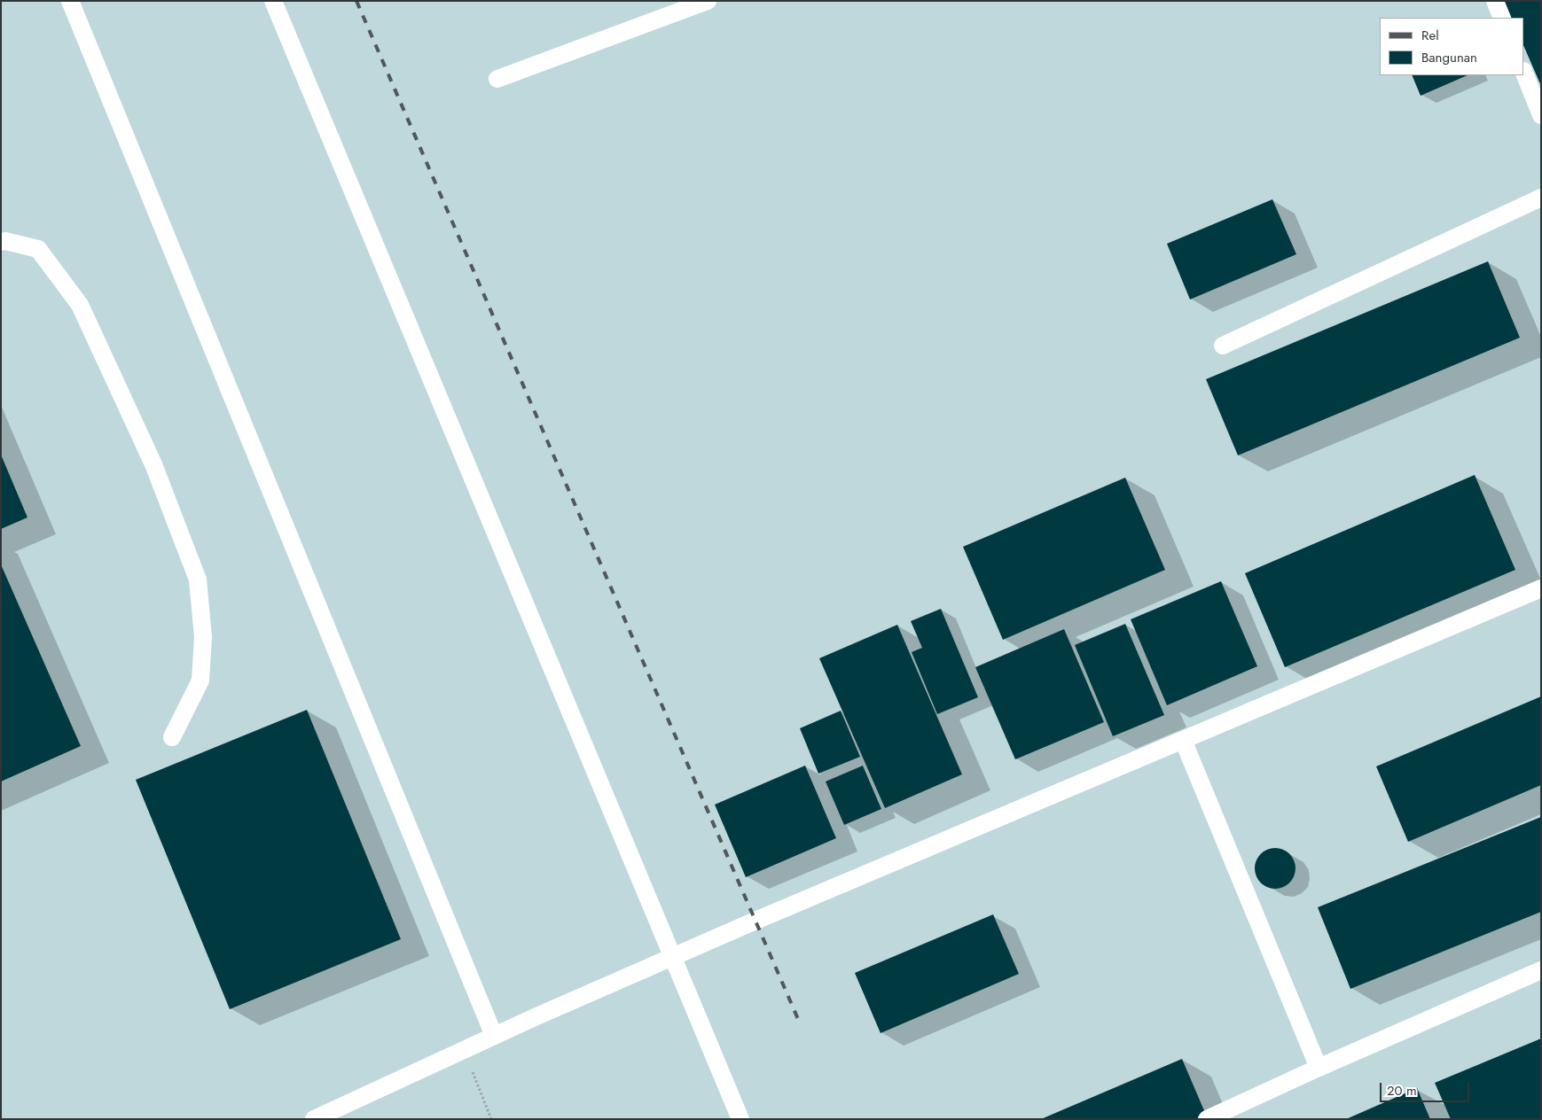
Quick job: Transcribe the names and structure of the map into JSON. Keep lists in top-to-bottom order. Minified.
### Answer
{"legend":["Rel","Bangunan"],"scale_bar":"20 m"}
